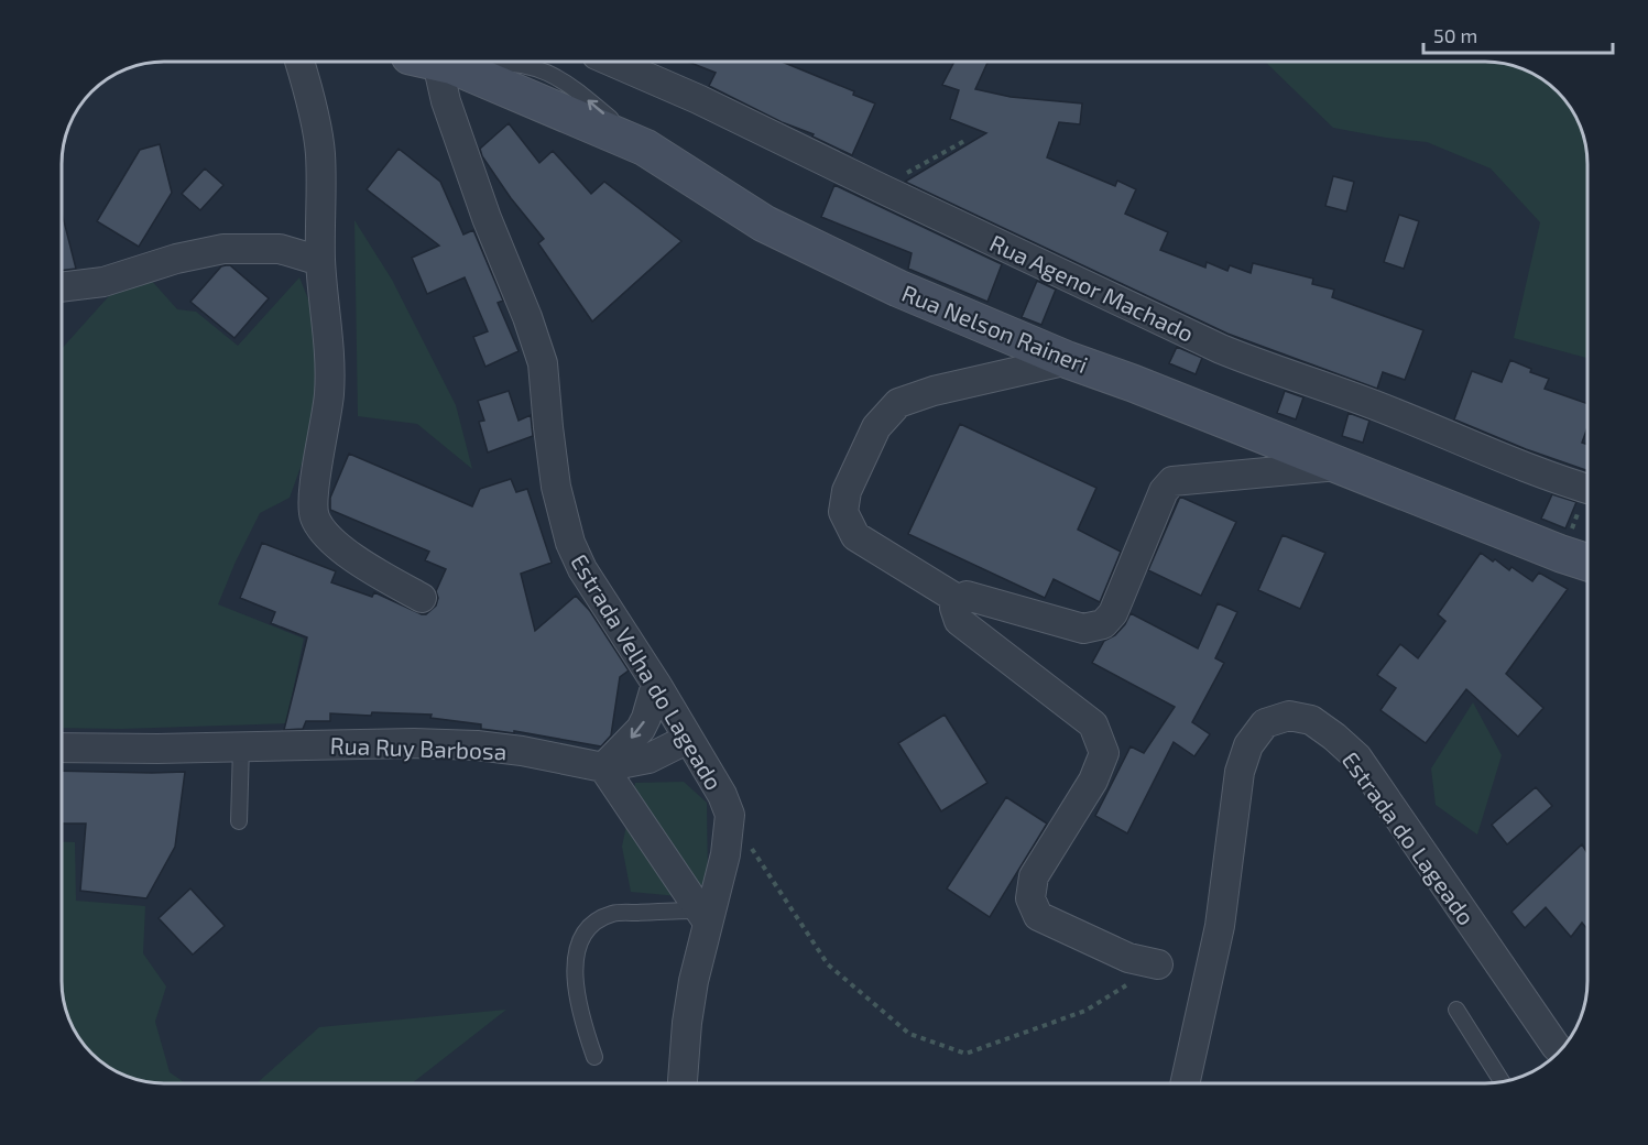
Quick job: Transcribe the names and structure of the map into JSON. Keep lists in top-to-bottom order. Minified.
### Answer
{"streets":{"main road":["Rua Nelson Raineri"],"street":["Rua Agenor Machado","Estrada Velha do Lageado","Rua Ruy Barbosa","Estrada do Lageado"]},"scale_bar":"50 m"}
